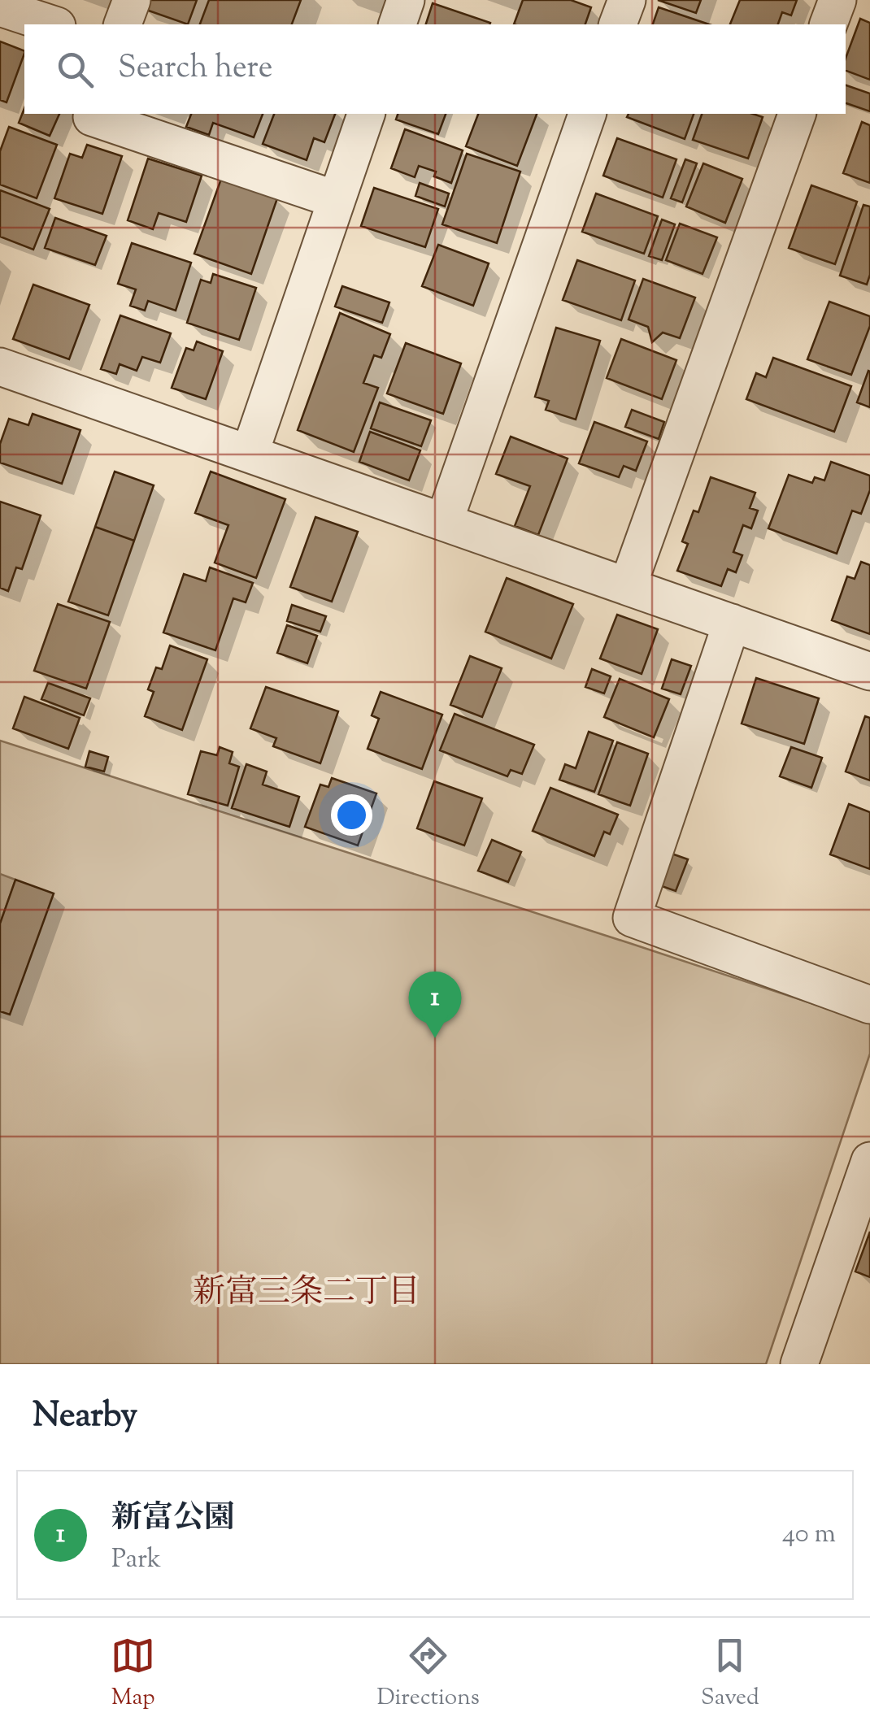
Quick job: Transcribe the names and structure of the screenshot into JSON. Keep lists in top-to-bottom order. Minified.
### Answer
{"districts":["新富三条二丁目"],"page":{"search":"Search here","pins":"1","heading":"Nearby","list":[{"mark":"1","name":"新富公園","note":"Park","value":"40 m"}],"nav":["Map","Directions","Saved"]}}
